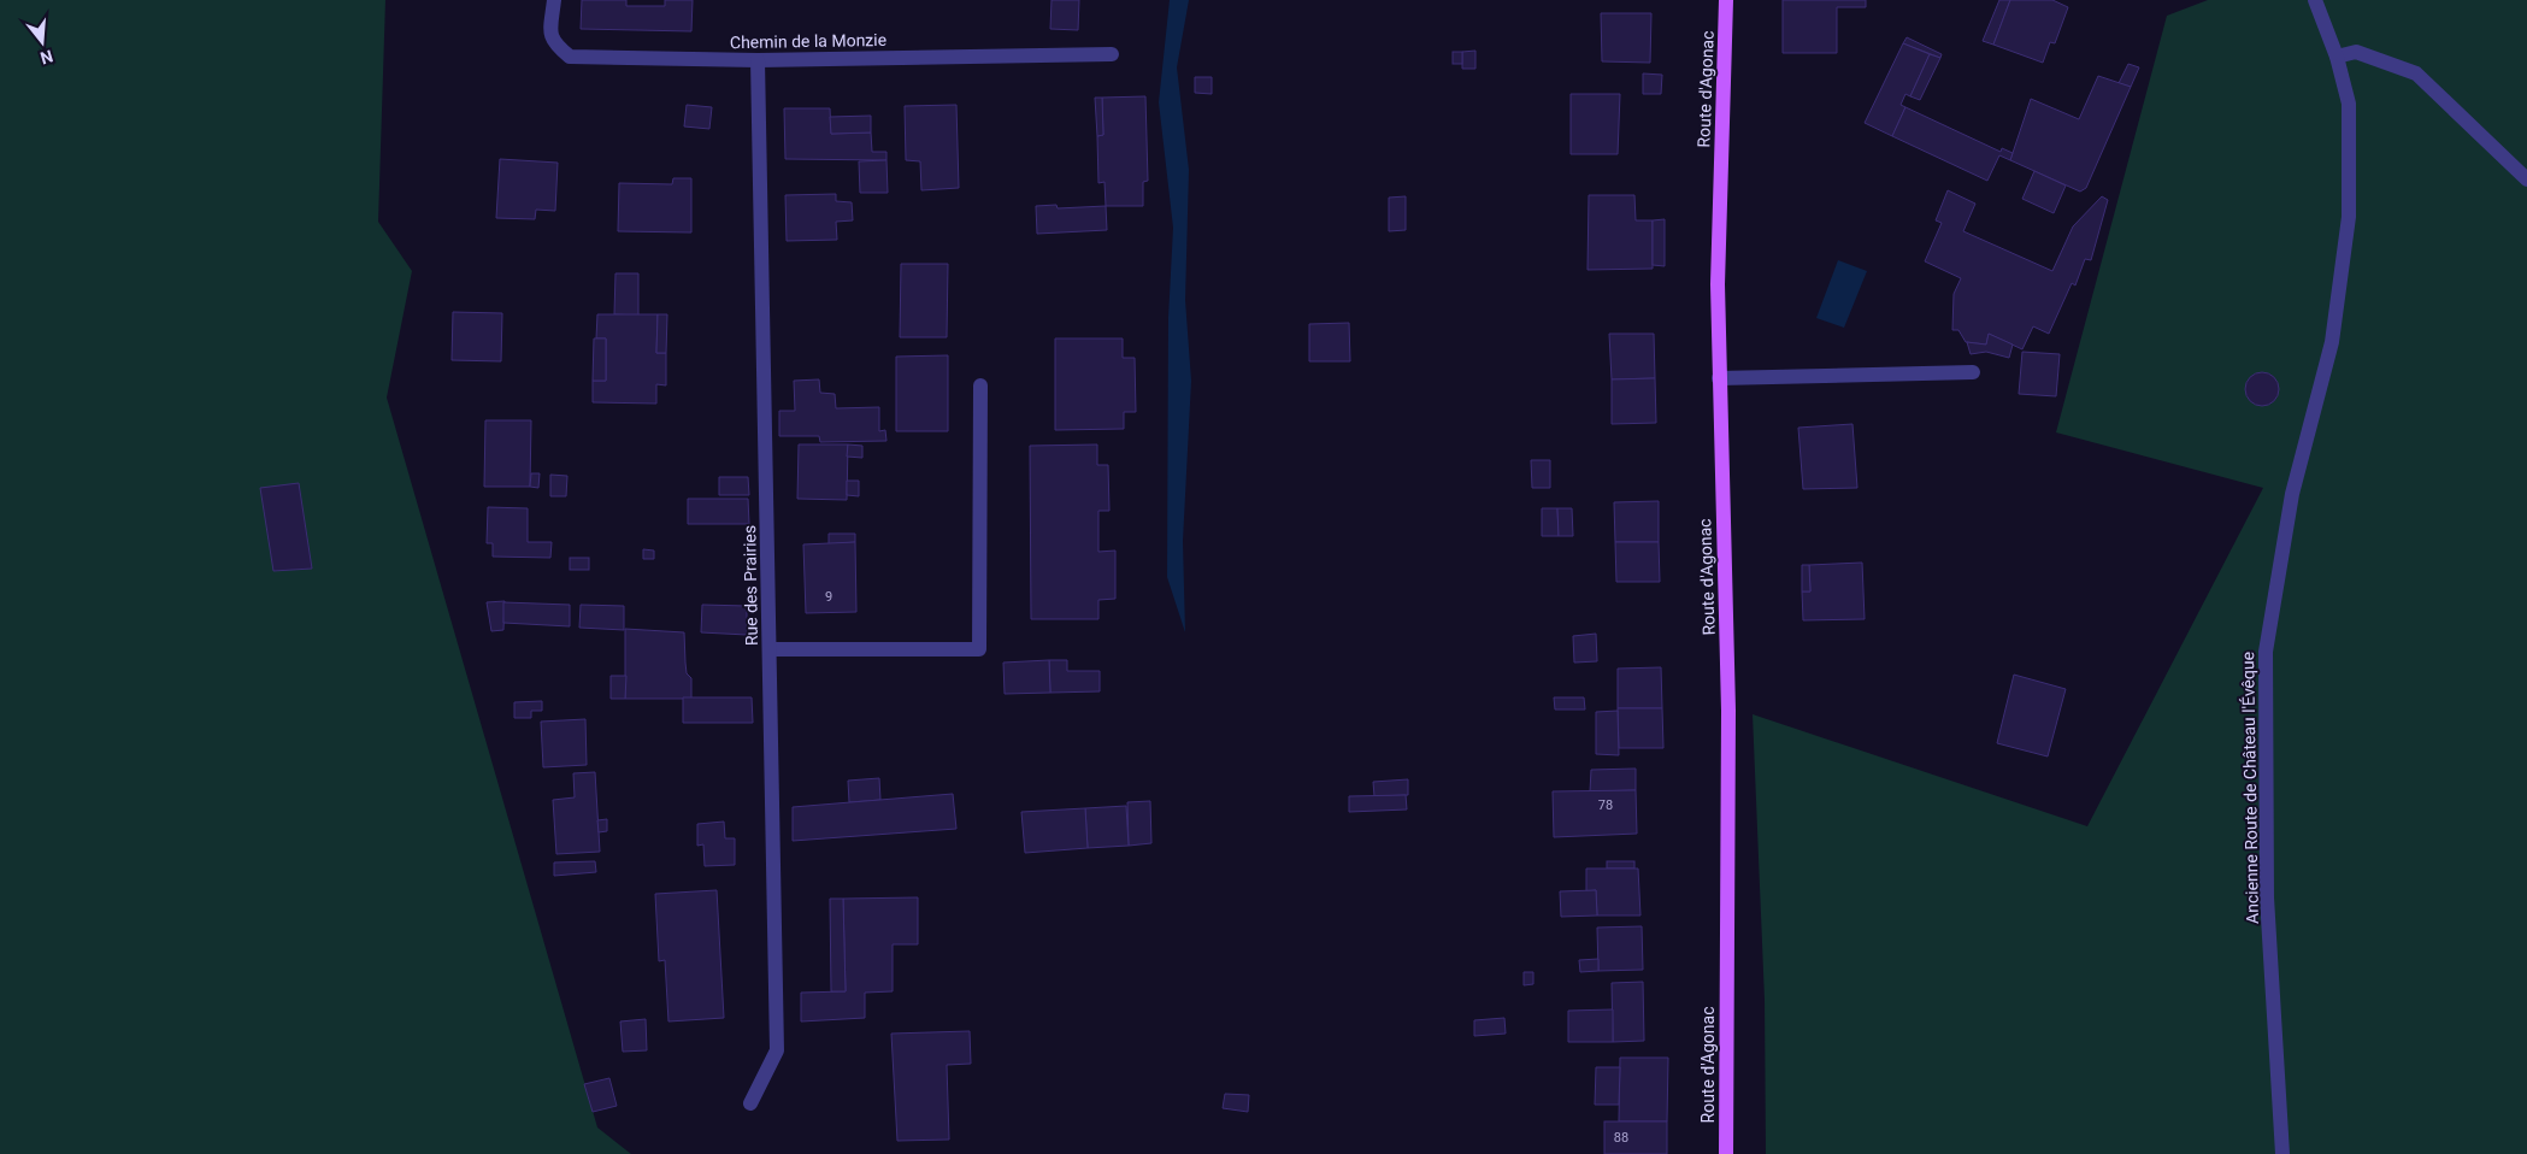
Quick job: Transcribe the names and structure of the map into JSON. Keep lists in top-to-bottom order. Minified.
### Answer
{"streets":{"main road":["Route d'Agonac"],"street":["Chemin de la Monzie","Rue des Prairies","Ancienne Route de Château l'Évêque"]},"crossings":[["Chemin de la Monzie","Rue des Prairies"]],"house_numbers":["9","78","88"],"north":"bottom"}
